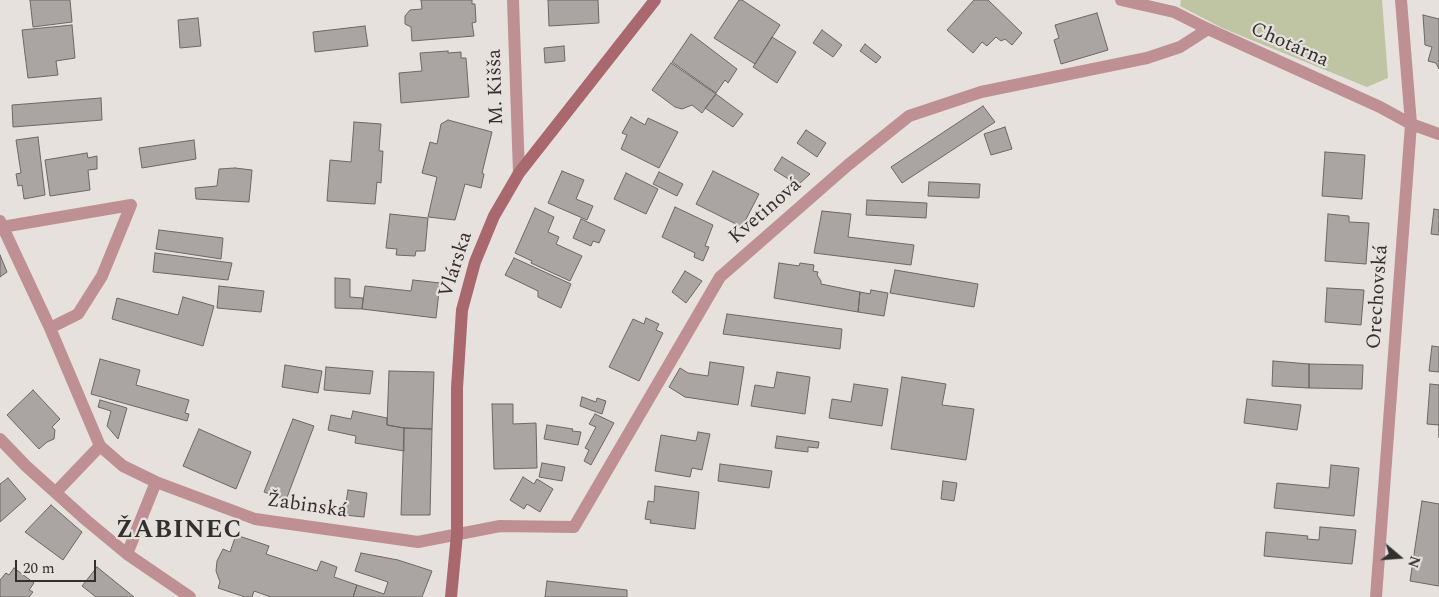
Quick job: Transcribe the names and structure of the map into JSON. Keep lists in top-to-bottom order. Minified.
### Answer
{"streets":{"main road":["Vlárska"],"street":["Chotárna","M. Kišša","Kvetinová","Orechovská","Žabinská"]},"crossings":[["Chotárna","Kvetinová"],["Chotárna","Orechovská"],["M. Kišša","Vlárska"],["Kvetinová","Vlárska"],["Kvetinová","Žabinská"],["Vlárska","Žabinská"]],"districts":["ŽABINEC"],"scale_bar":"20 m","north":"right"}
